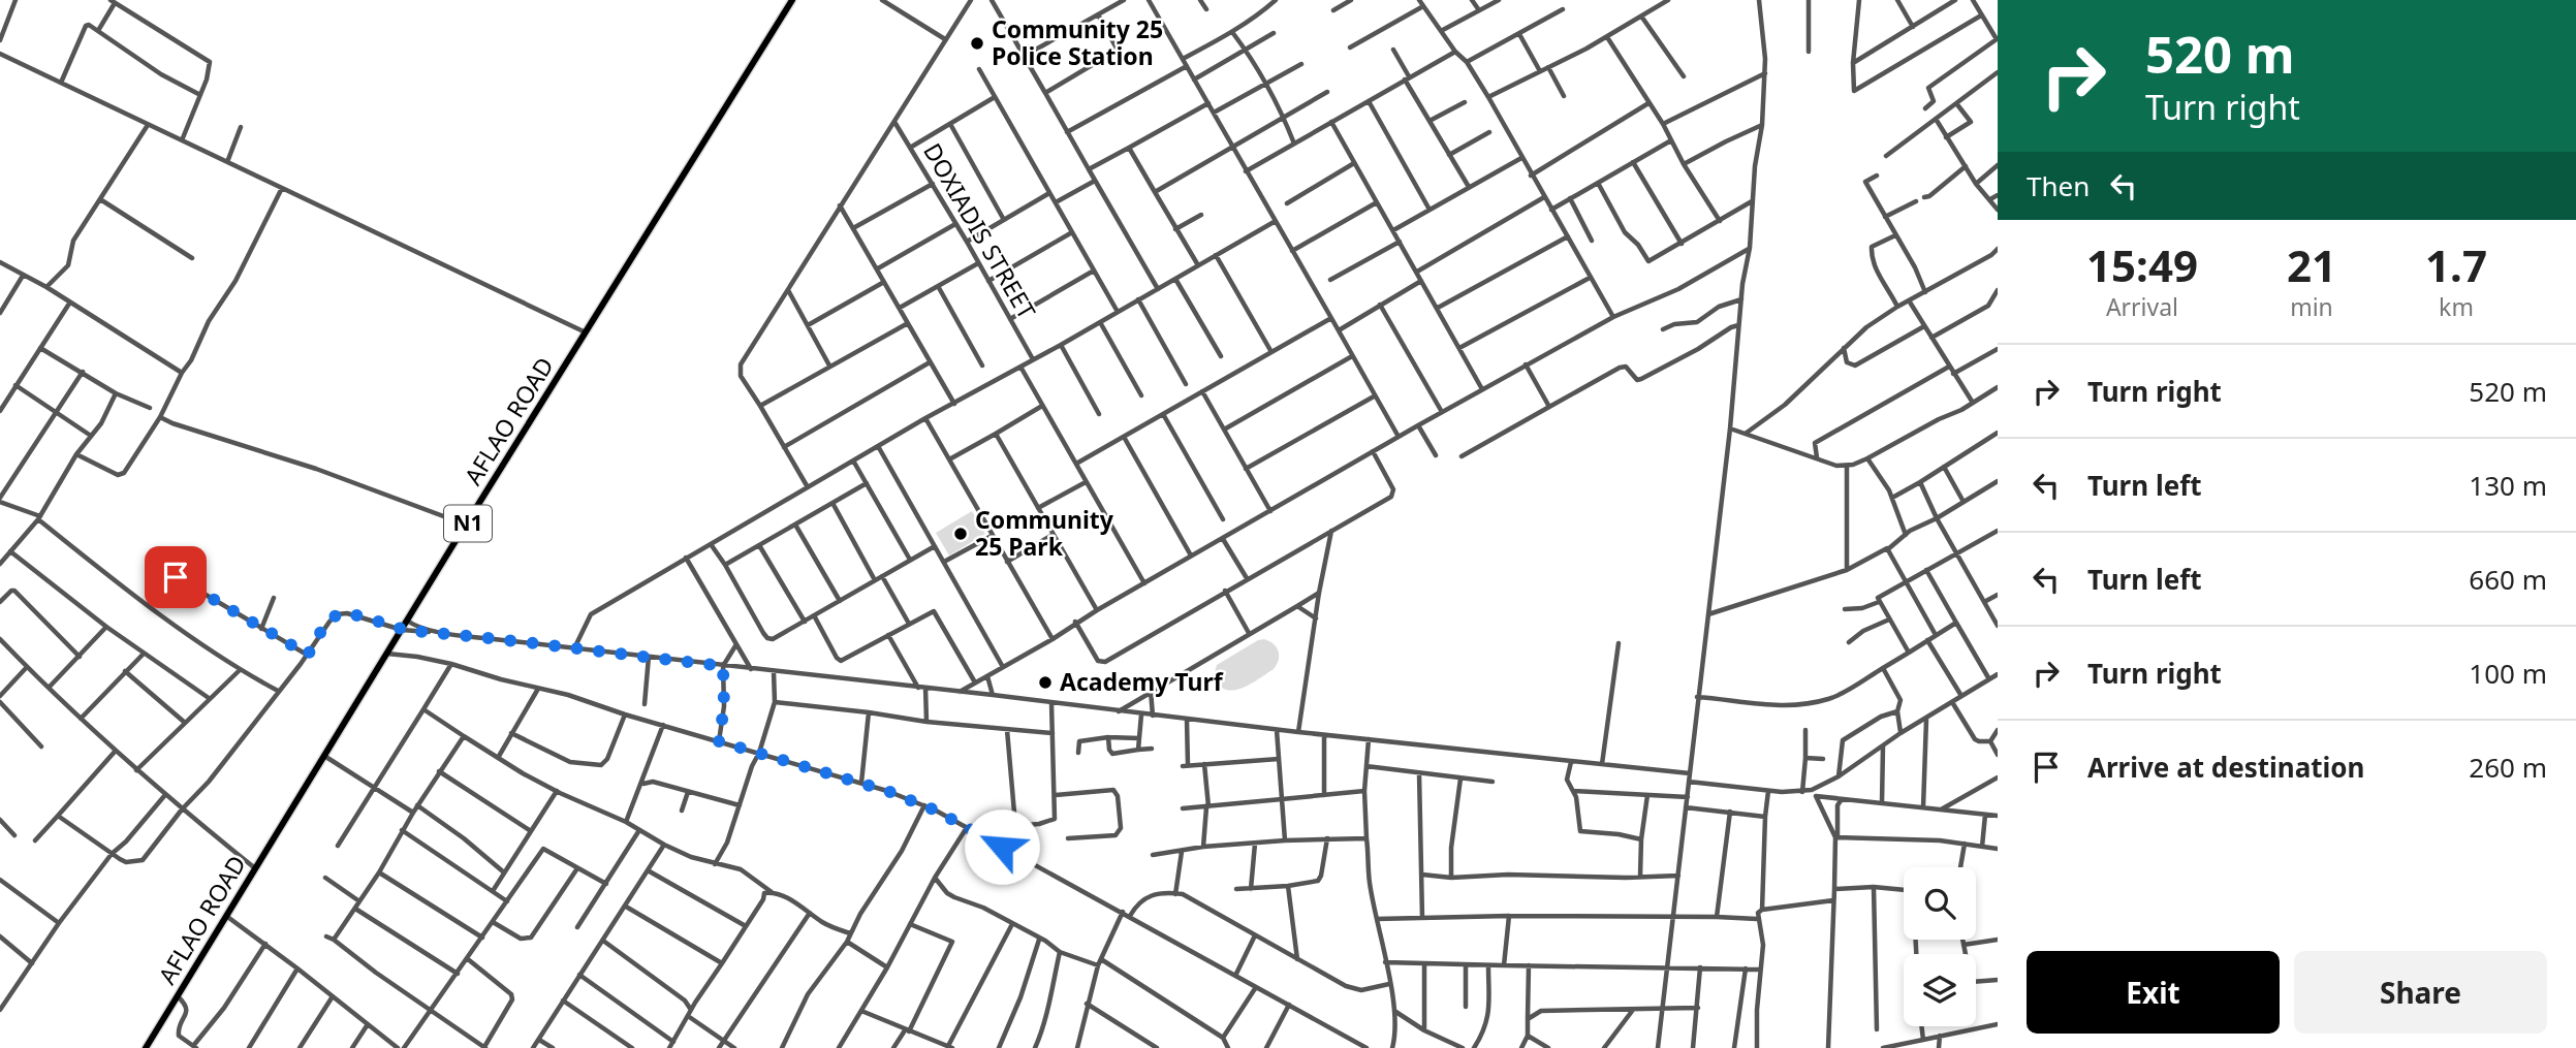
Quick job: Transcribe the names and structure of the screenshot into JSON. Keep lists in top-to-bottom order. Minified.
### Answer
{"streets":{"highway":["AFLAO ROAD","N1"],"street":["DOXIADIS STREET"]},"places":["Community 25 Police Station","Community 25 Park","Academy Turf"],"page":{"turn":["520 m","Turn right"],"then":"Then","eta":["15:49","Arrival","21","min","1.7","km"],"list":[{"name":"Turn right","value":"520 m"},{"name":"Turn left","value":"130 m"},{"name":"Turn left","value":"660 m"},{"name":"Turn right","value":"100 m"},{"name":"Arrive at destination","value":"260 m"}],"buttons":["Exit","Share"]}}
